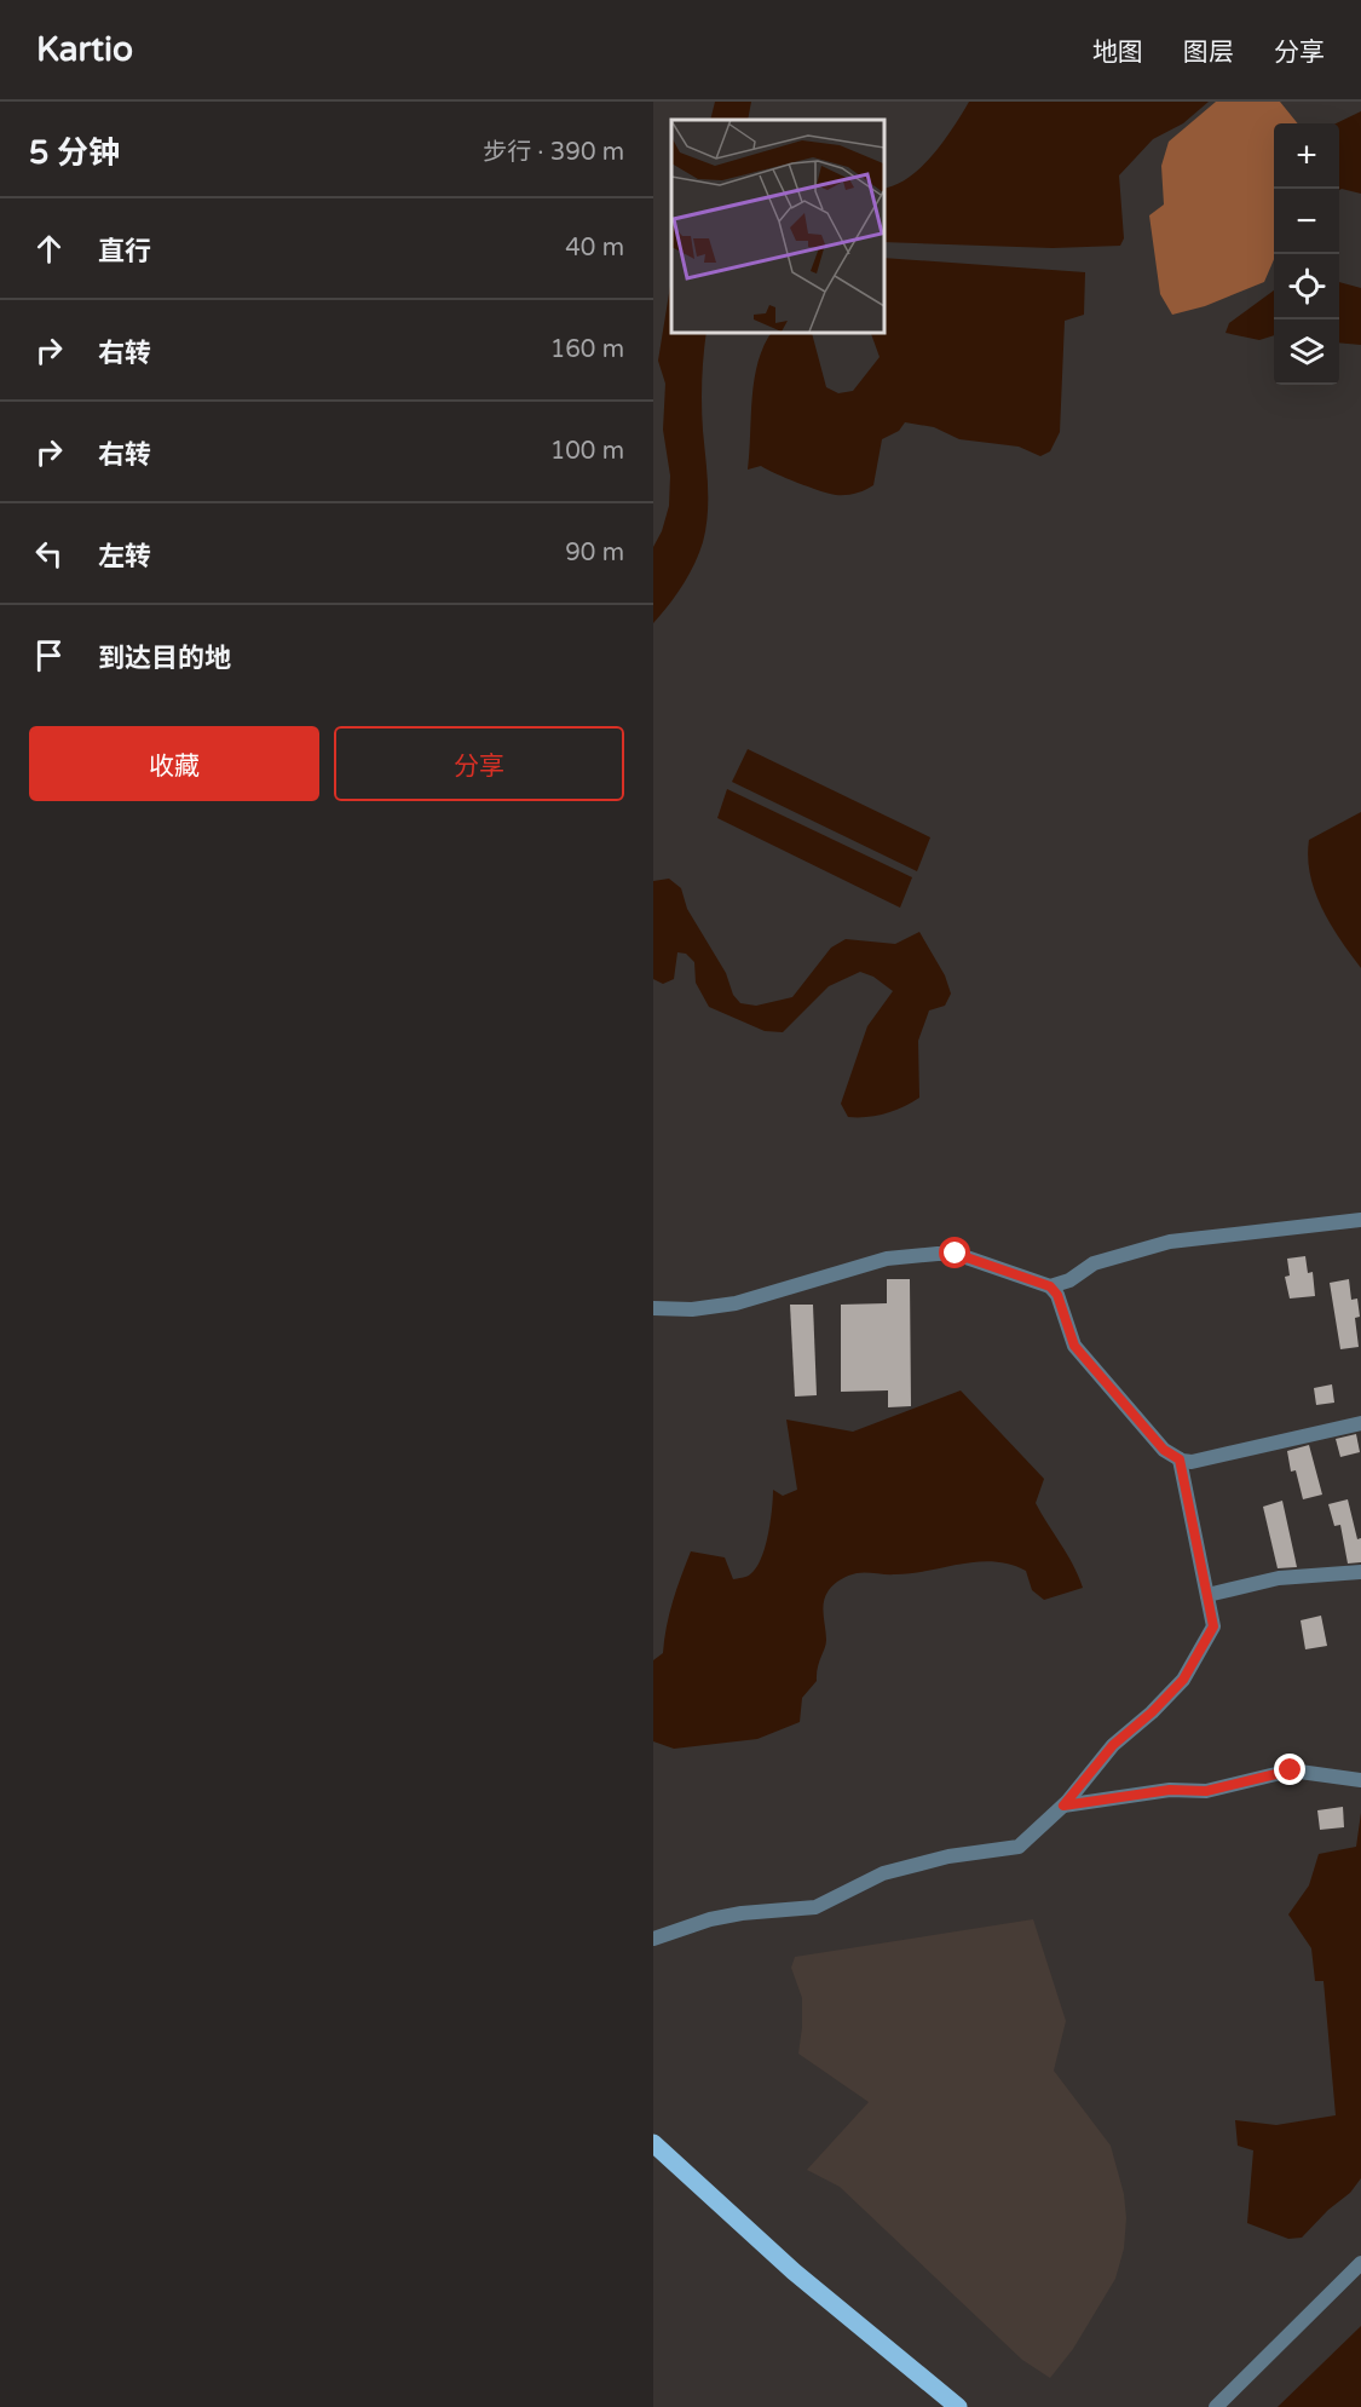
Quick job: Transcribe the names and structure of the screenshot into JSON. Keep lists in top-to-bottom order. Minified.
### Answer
{"page":{"header":"Kartio","nav":["地图","图层","分享"],"heading":["5 分钟","步行 · 390 m"],"map_buttons":["+","−"],"list":[["直行","40 m"],["右转","160 m"],["右转","100 m"],["左转","90 m"],"到达目的地"],"buttons":["收藏","分享"]}}
